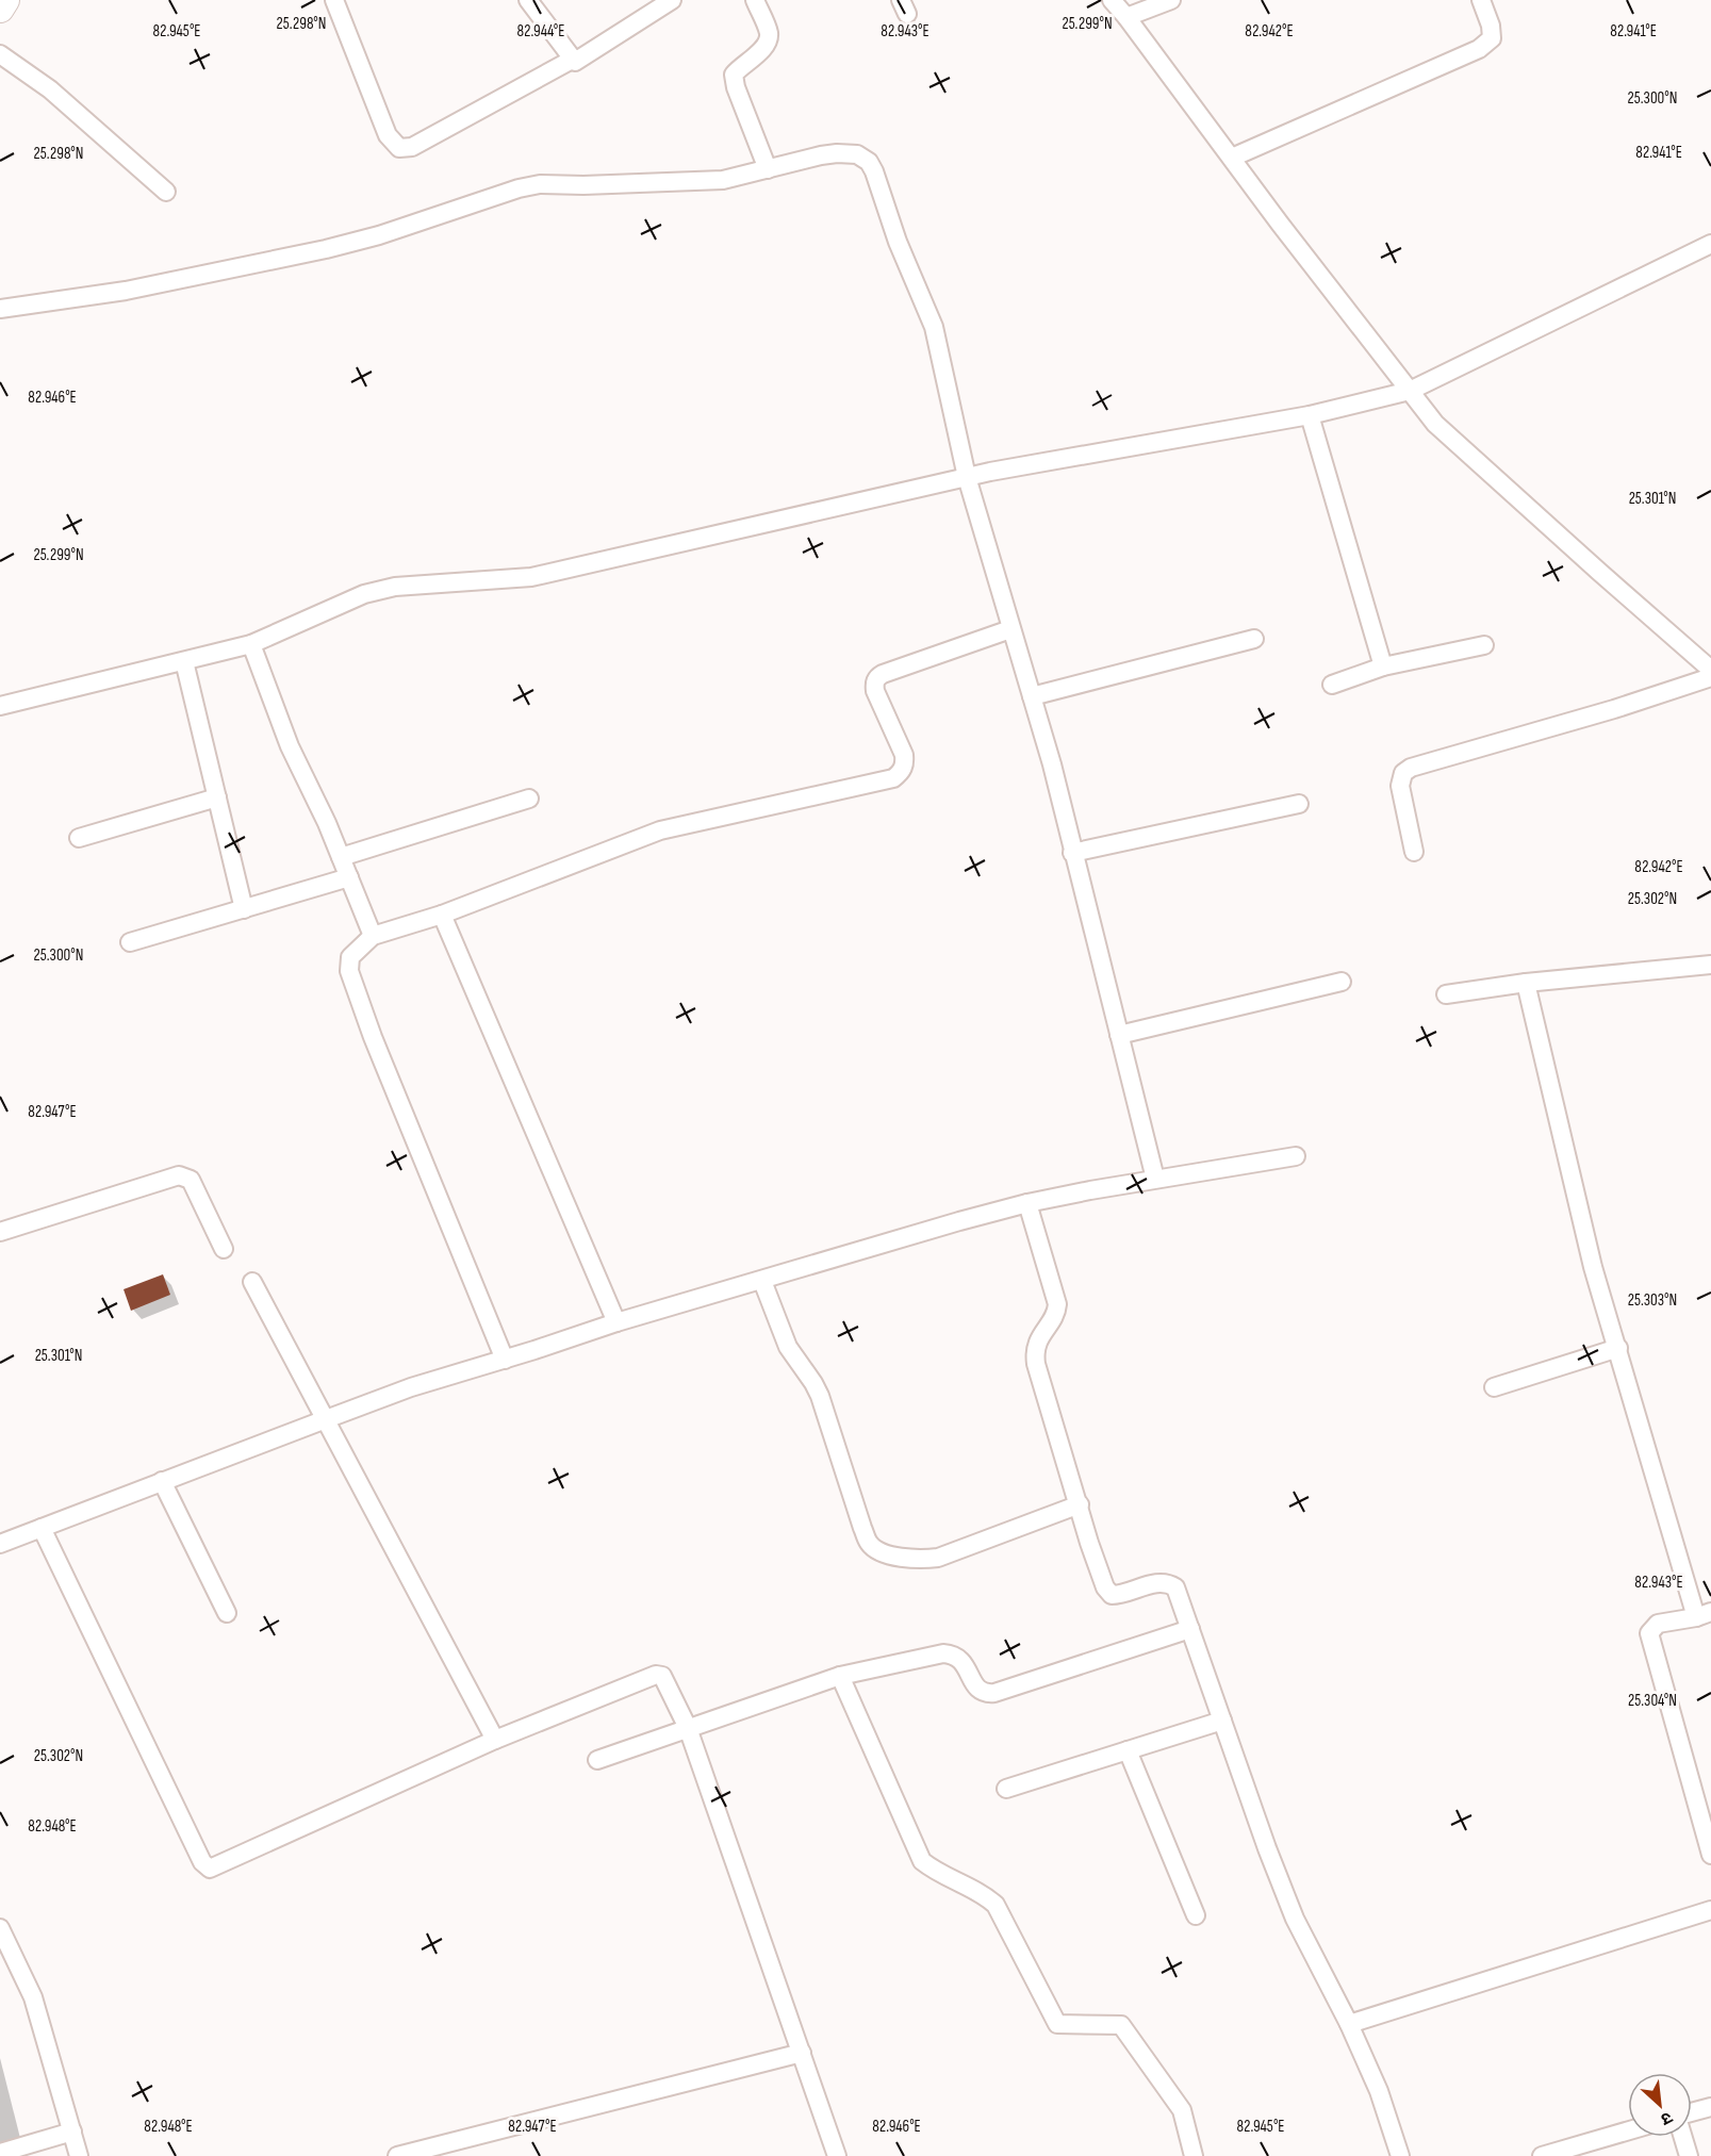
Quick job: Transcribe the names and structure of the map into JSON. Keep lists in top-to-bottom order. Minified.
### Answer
{"north":"bottom right","coordinates":["25.299°N","25.298°N","82.945°E","82.944°E","82.943°E","82.942°E","82.941°E","25.300°N","82.946°E","25.301°N","25.302°N","82.947°E","25.303°N","25.304°N","82.948°E"]}
